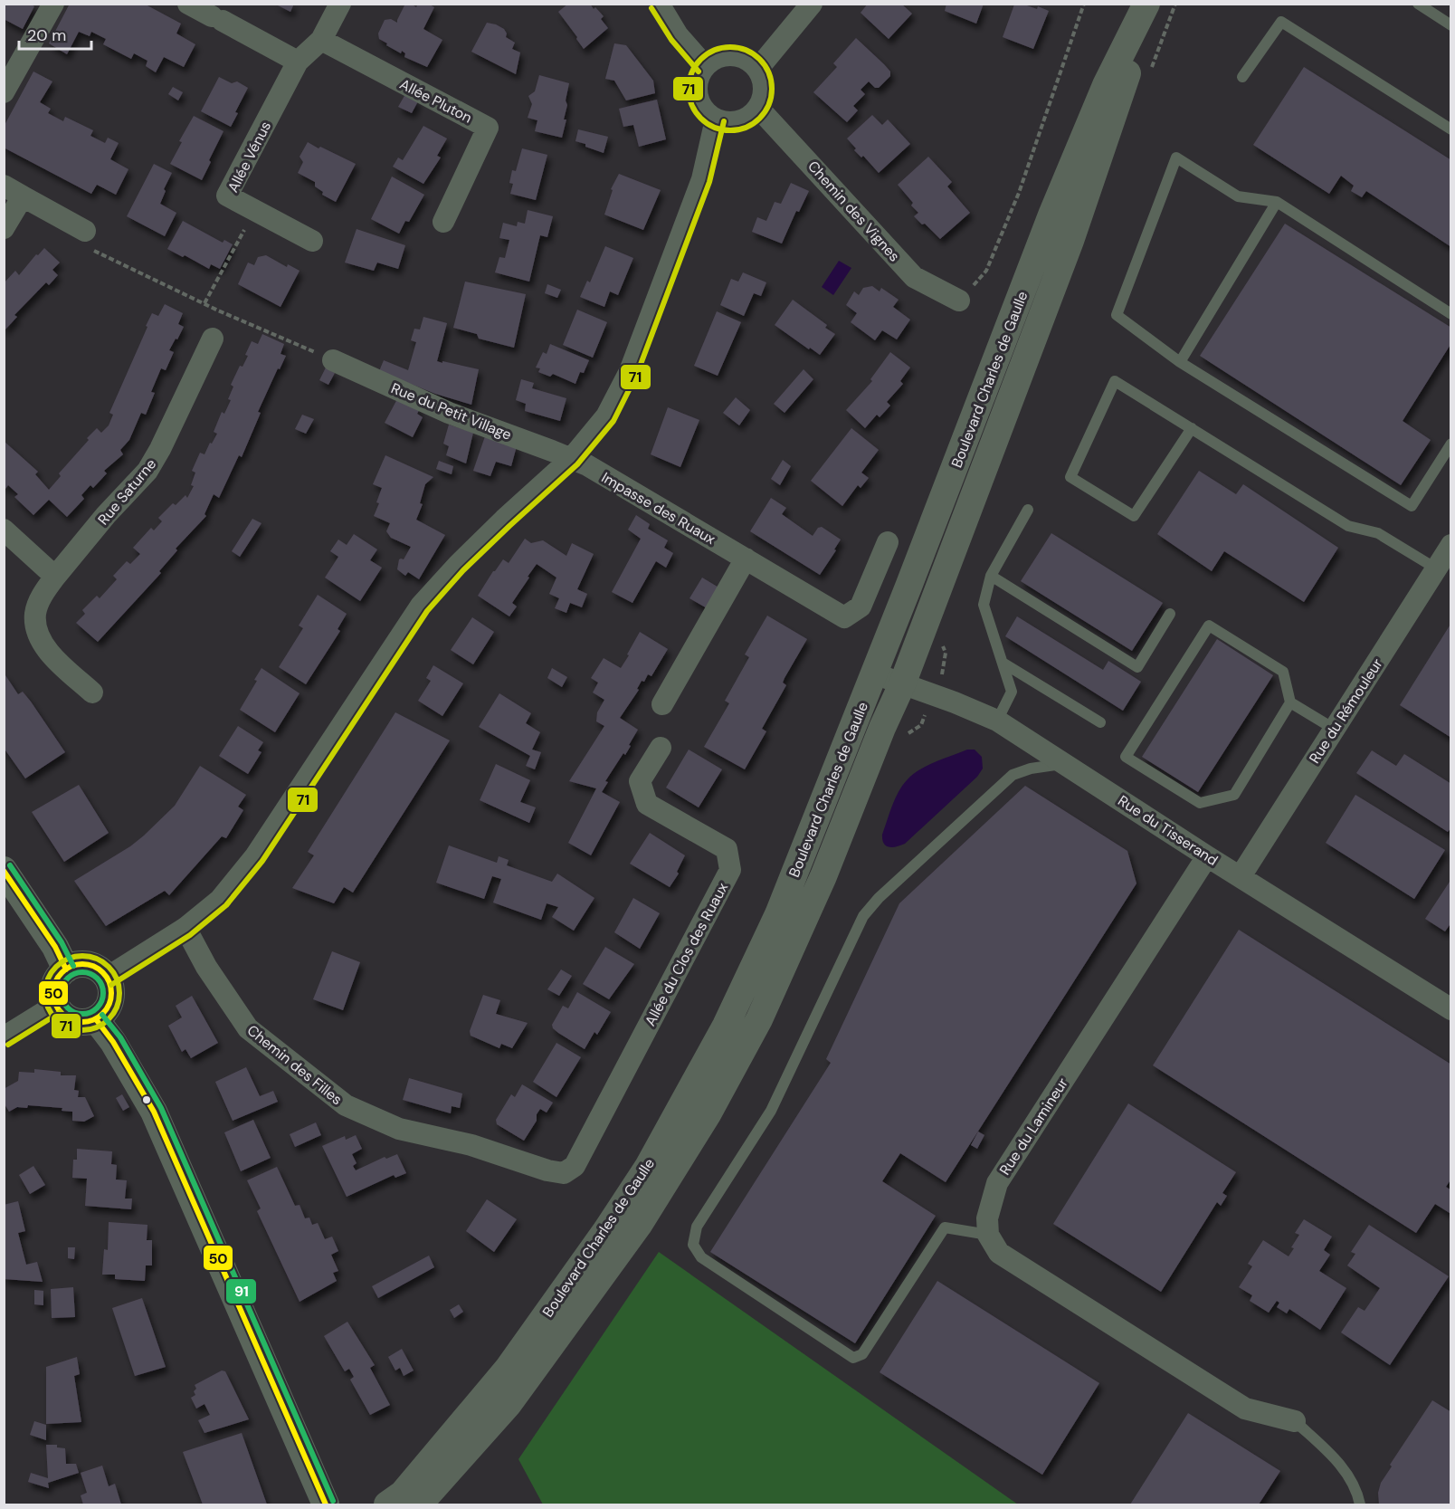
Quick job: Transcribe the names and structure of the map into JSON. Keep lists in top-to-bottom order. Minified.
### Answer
{"streets":{"street":["Allée Pluton","Allée Vénus","Chemin des Vignes","Boulevard Charles de Gaulle","Rue du Petit Village","Rue Saturne","Impasse des Ruaux","Rue du Rémouleur","Rue du Tisserand","Allée du Clos des Ruaux","Chemin des Filles","Rue du Lamineur"]},"crossings":[["Allée Pluton","Allée Vénus"],["Boulevard Charles de Gaulle","Rue du Tisserand"],["Rue du Petit Village","Impasse des Ruaux"],["Rue du Rémouleur","Rue du Tisserand"],["Rue du Tisserand","Rue du Lamineur"],["Allée du Clos des Ruaux","Chemin des Filles"]],"lines":["transit line 71","transit line 91","transit line 50"],"scale_bar":"20 m"}
